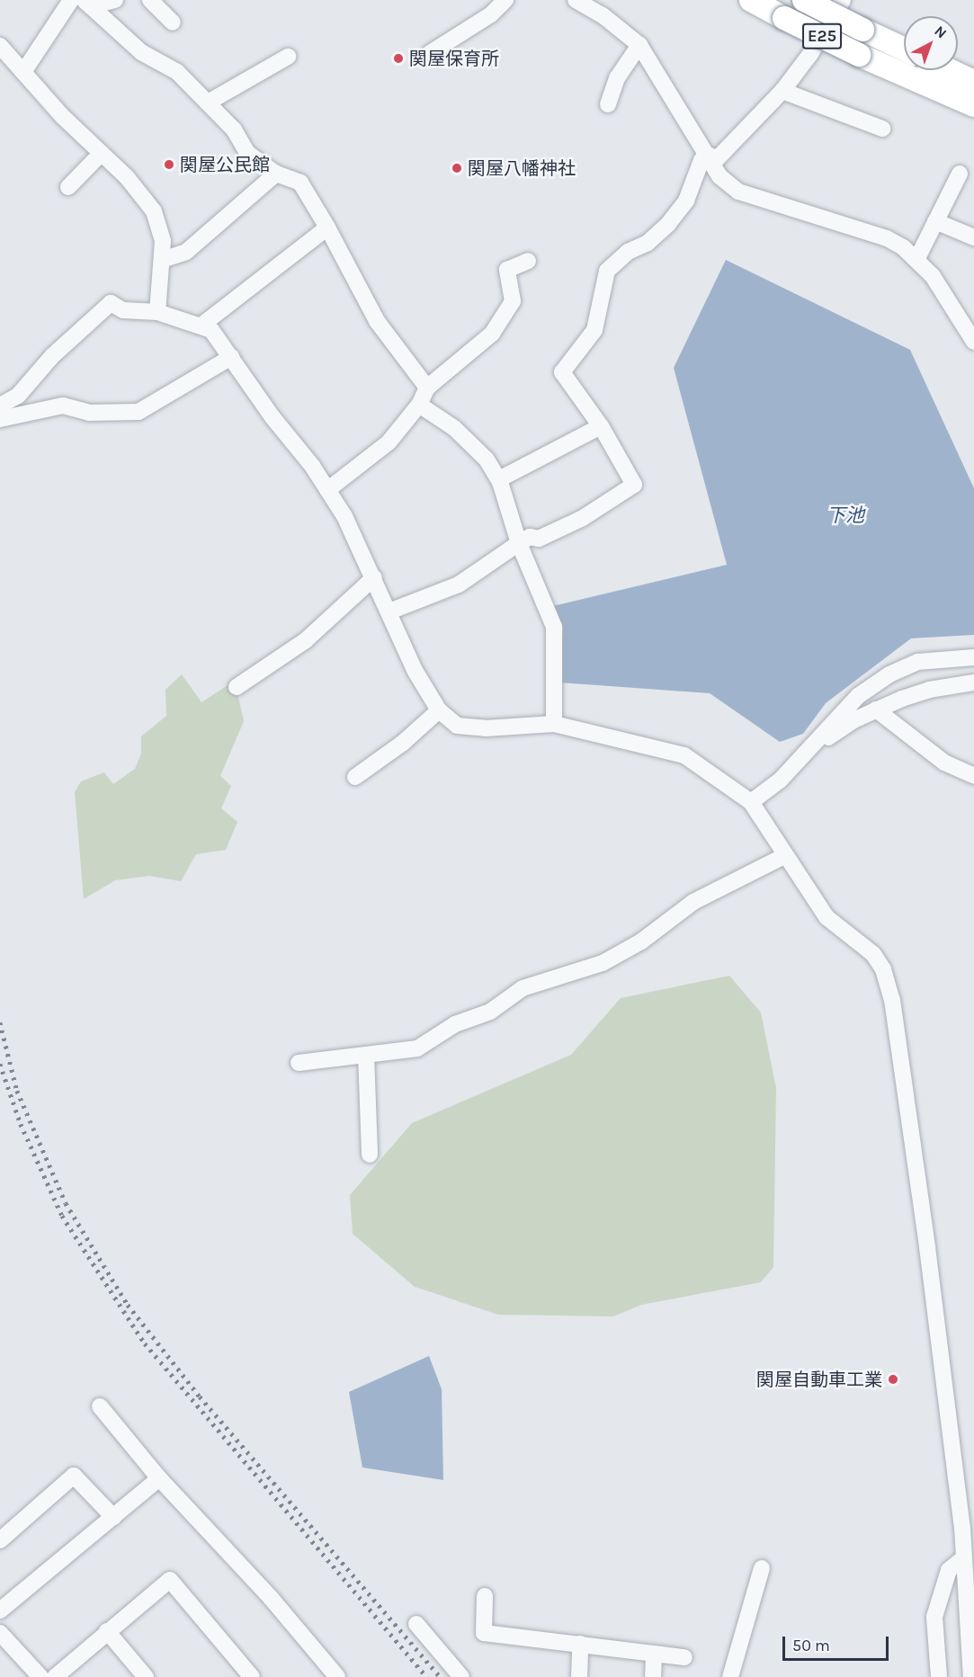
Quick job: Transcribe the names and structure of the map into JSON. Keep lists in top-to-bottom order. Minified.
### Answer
{"streets":{"highway":["E25"]},"water":["下池"],"places":["関屋保育所","関屋公民館","関屋八幡神社","関屋自動車工業"],"scale_bar":"50 m","north":"top right"}
